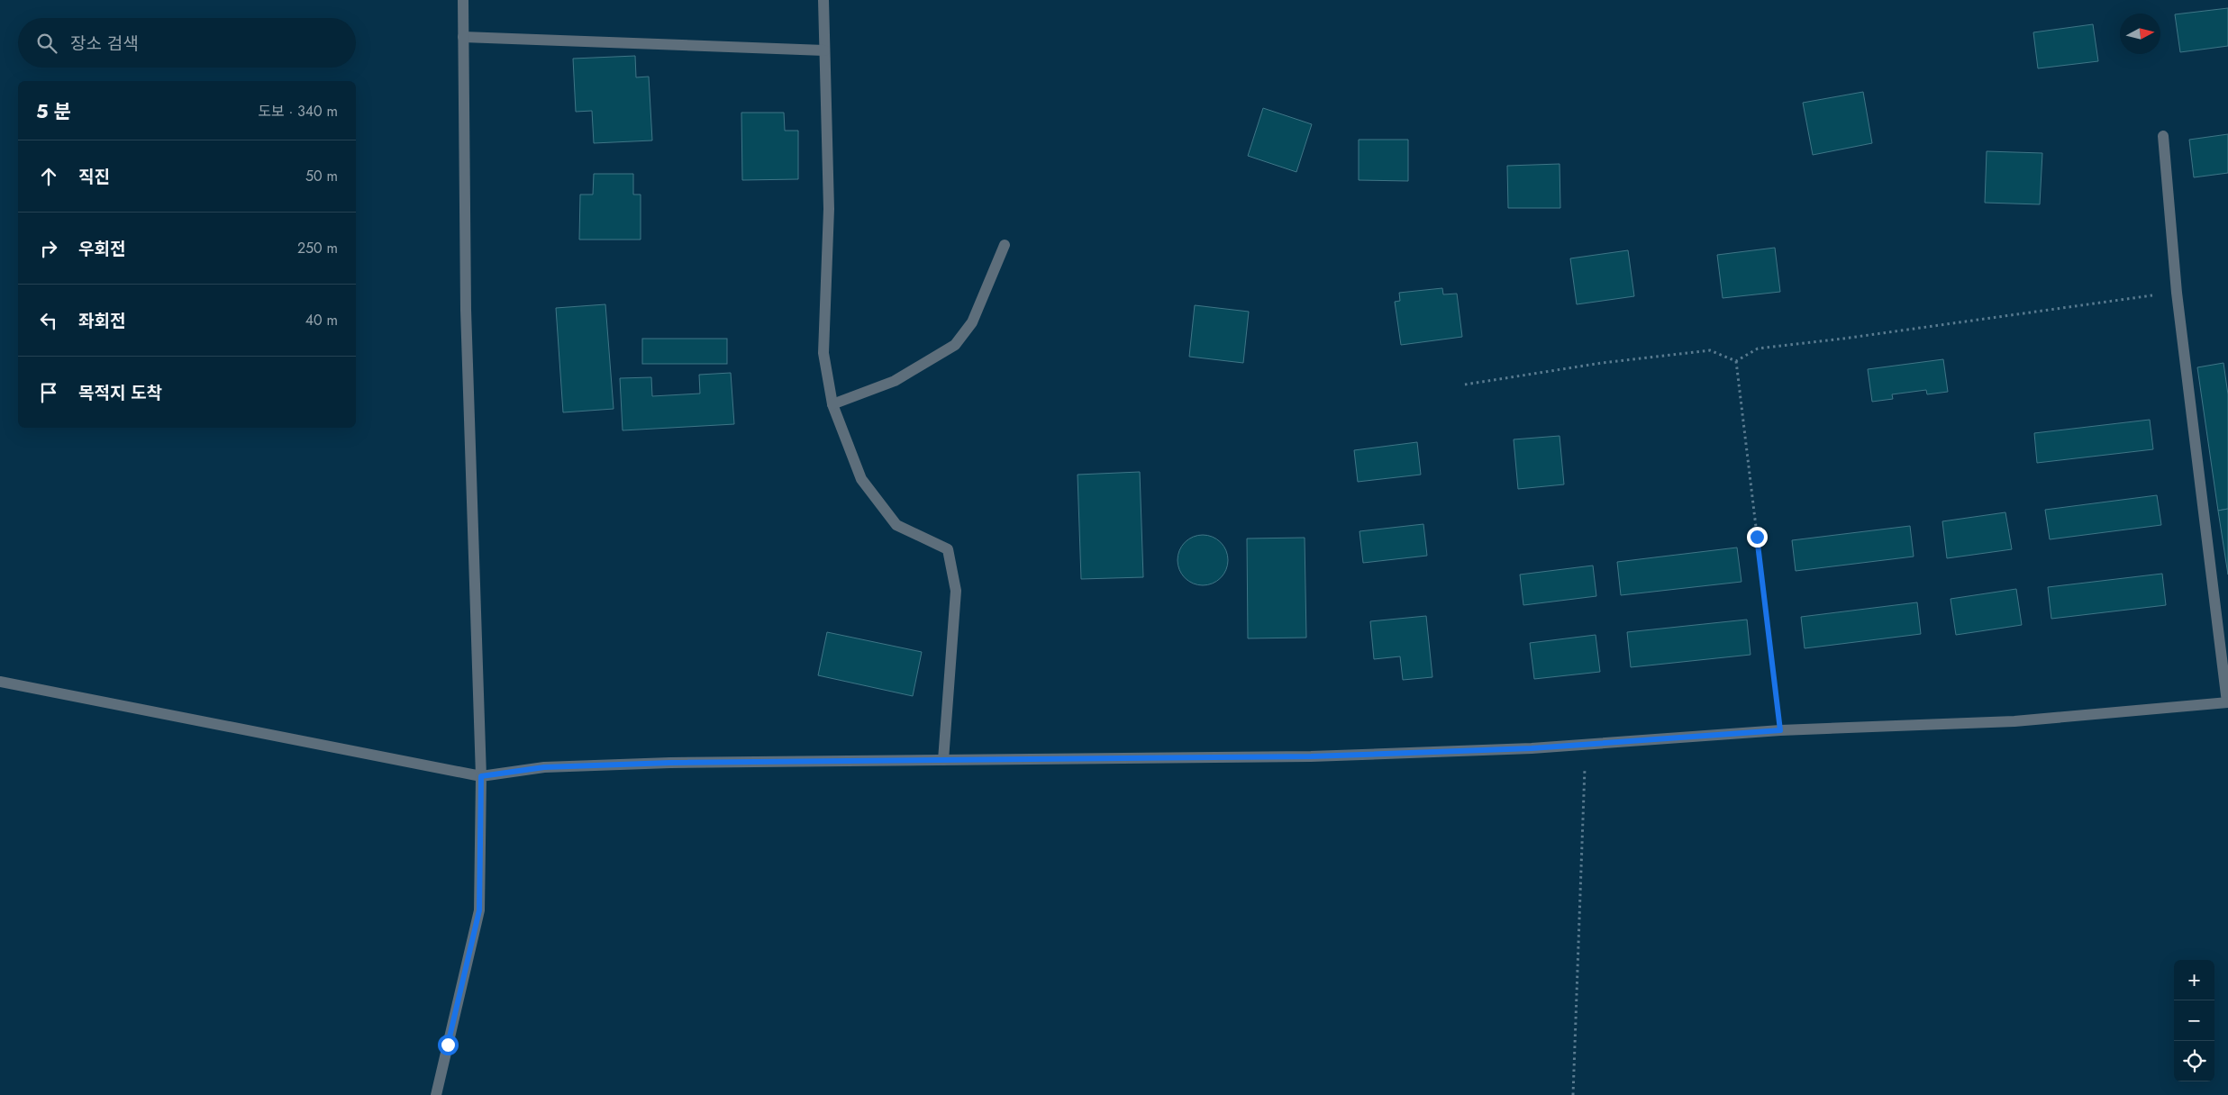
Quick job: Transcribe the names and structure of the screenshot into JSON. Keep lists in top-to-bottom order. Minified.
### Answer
{"north":"right","page":{"search":"장소 검색","heading":["5 분","도보 · 340 m"],"list":[["직진","50 m"],["우회전","250 m"],["좌회전","40 m"],"목적지 도착"],"map_buttons":["+","−"]}}
